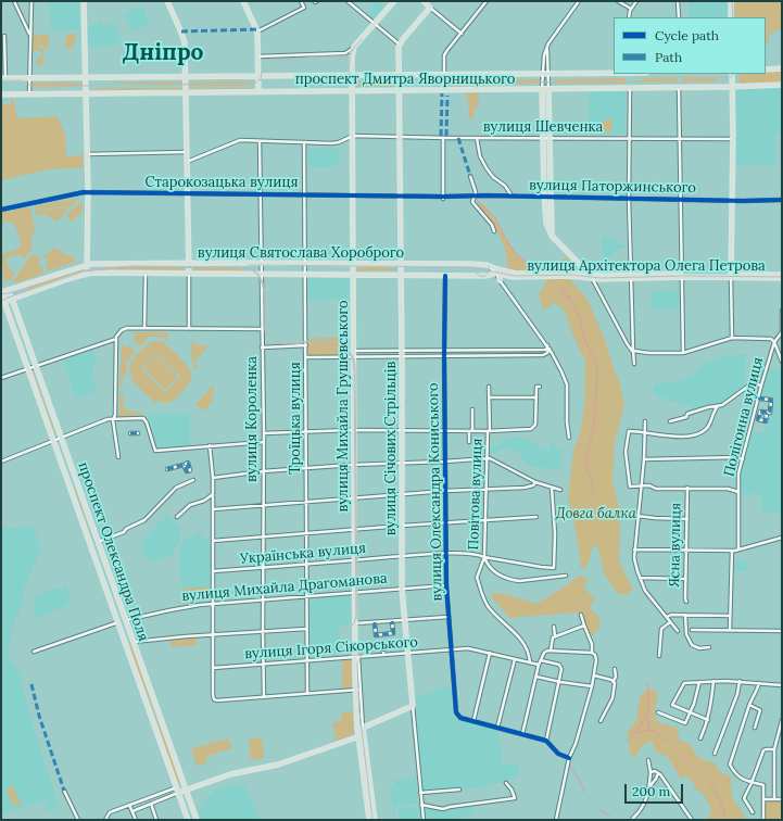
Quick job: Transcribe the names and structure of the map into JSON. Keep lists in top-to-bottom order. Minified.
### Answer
{"streets":{"main road":["проспект Дмитра Яворницького","вулиця Святослава Хороброго","вулиця Архітектора Олега Петрова","вулиця Михайла Грушевського","вулиця Січових Стрільців","проспект Олександра Поля"],"street":["вулиця Шевченка","Старокозацька вулиця","вулиця Паторжинського","Полігонна вулиця","Троїцька вулиця","вулиця Короленка","вулиця Олександра Кониського","Повітова вулиця","Ясна вулиця","Українська вулиця","вулиця Михайла Драгоманова","вулиця Ігоря Сікорського"]},"crossings":[["проспект Дмитра Яворницького","вулиця Михайла Грушевського"],["проспект Дмитра Яворницького","вулиця Січових Стрільців"],["вулиця Шевченка","вулиця Михайла Грушевського"],["вулиця Шевченка","вулиця Січових Стрільців"],["Старокозацька вулиця","вулиця Паторжинського"],["Старокозацька вулиця","вулиця Михайла Грушевського"],["Старокозацька вулиця","Троїцька вулиця"],["Старокозацька вулиця","вулиця Короленка"],["Старокозацька вулиця","вулиця Січових Стрільців"],["вулиця Святослава Хороброго","вулиця Архітектора Олега Петрова"],["вулиця Святослава Хороброго","вулиця Михайла Грушевського"],["вулиця Святослава Хороброго","Троїцька вулиця"],["вулиця Святослава Хороброго","вулиця Короленка"],["вулиця Святослава Хороброго","вулиця Січових Стрільців"],["вулиця Святослава Хороброго","вулиця Олександра Кониського"],["вулиця Святослава Хороброго","проспект Олександра Поля"],["вулиця Михайла Грушевського","Українська вулиця"],["вулиця Михайла Грушевського","вулиця Михайла Драгоманова"],["вулиця Михайла Грушевського","вулиця Ігоря Сікорського"],["Троїцька вулиця","Українська вулиця"],["Троїцька вулиця","вулиця Михайла Драгоманова"],["Троїцька вулиця","вулиця Ігоря Сікорського"],["вулиця Короленка","Українська вулиця"],["вулиця Короленка","вулиця Михайла Драгоманова"],["вулиця Короленка","вулиця Ігоря Сікорського"],["вулиця Січових Стрільців","Українська вулиця"],["вулиця Січових Стрільців","вулиця Михайла Драгоманова"],["вулиця Січових Стрільців","вулиця Ігоря Сікорського"],["вулиця Олександра Кониського","Українська вулиця"],["вулиця Олександра Кониського","вулиця Михайла Драгоманова"],["вулиця Олександра Кониського","вулиця Ігоря Сікорського"],["Повітова вулиця","Українська вулиця"],["проспект Олександра Поля","вулиця Михайла Драгоманова"]],"districts":["Дніпро"],"parks":["Довга балка"],"legend":["Cycle path","Path"],"scale_bar":"200 m"}
